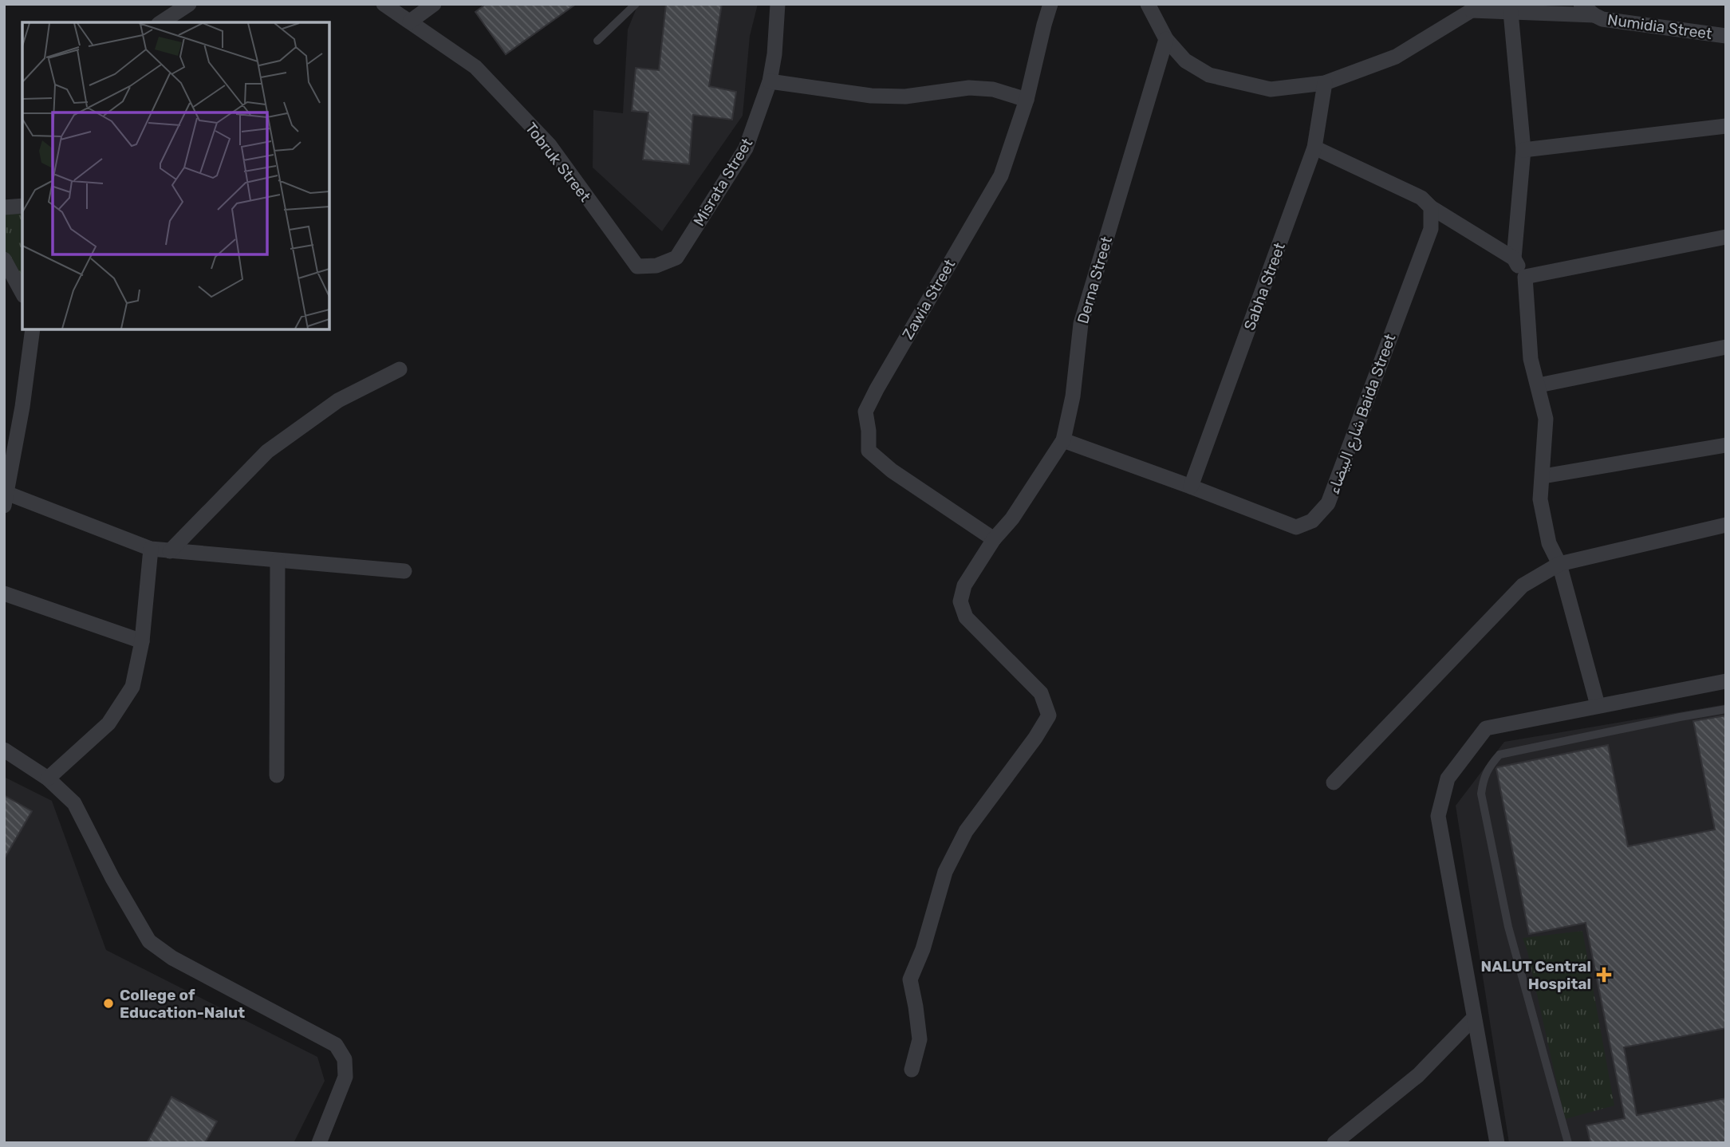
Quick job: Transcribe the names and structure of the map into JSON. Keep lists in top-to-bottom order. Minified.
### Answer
{"streets":{"street":["Numidia Street","Tobruk Street","Misrata Street","Derna Street","Sabha Street","Zawia Street","شارع البيضاء Baida Street"]},"crossings":[["Numidia Street","Derna Street"],["Numidia Street","Sabha Street"],["Tobruk Street","Misrata Street"],["Derna Street","Zawia Street"],["Derna Street","شارع البيضاء Baida Street"],["Sabha Street","شارع البيضاء Baida Street"]],"places":{"health":["NALUT Central Hospital"],"other":["College of Education-Nalut"]}}
